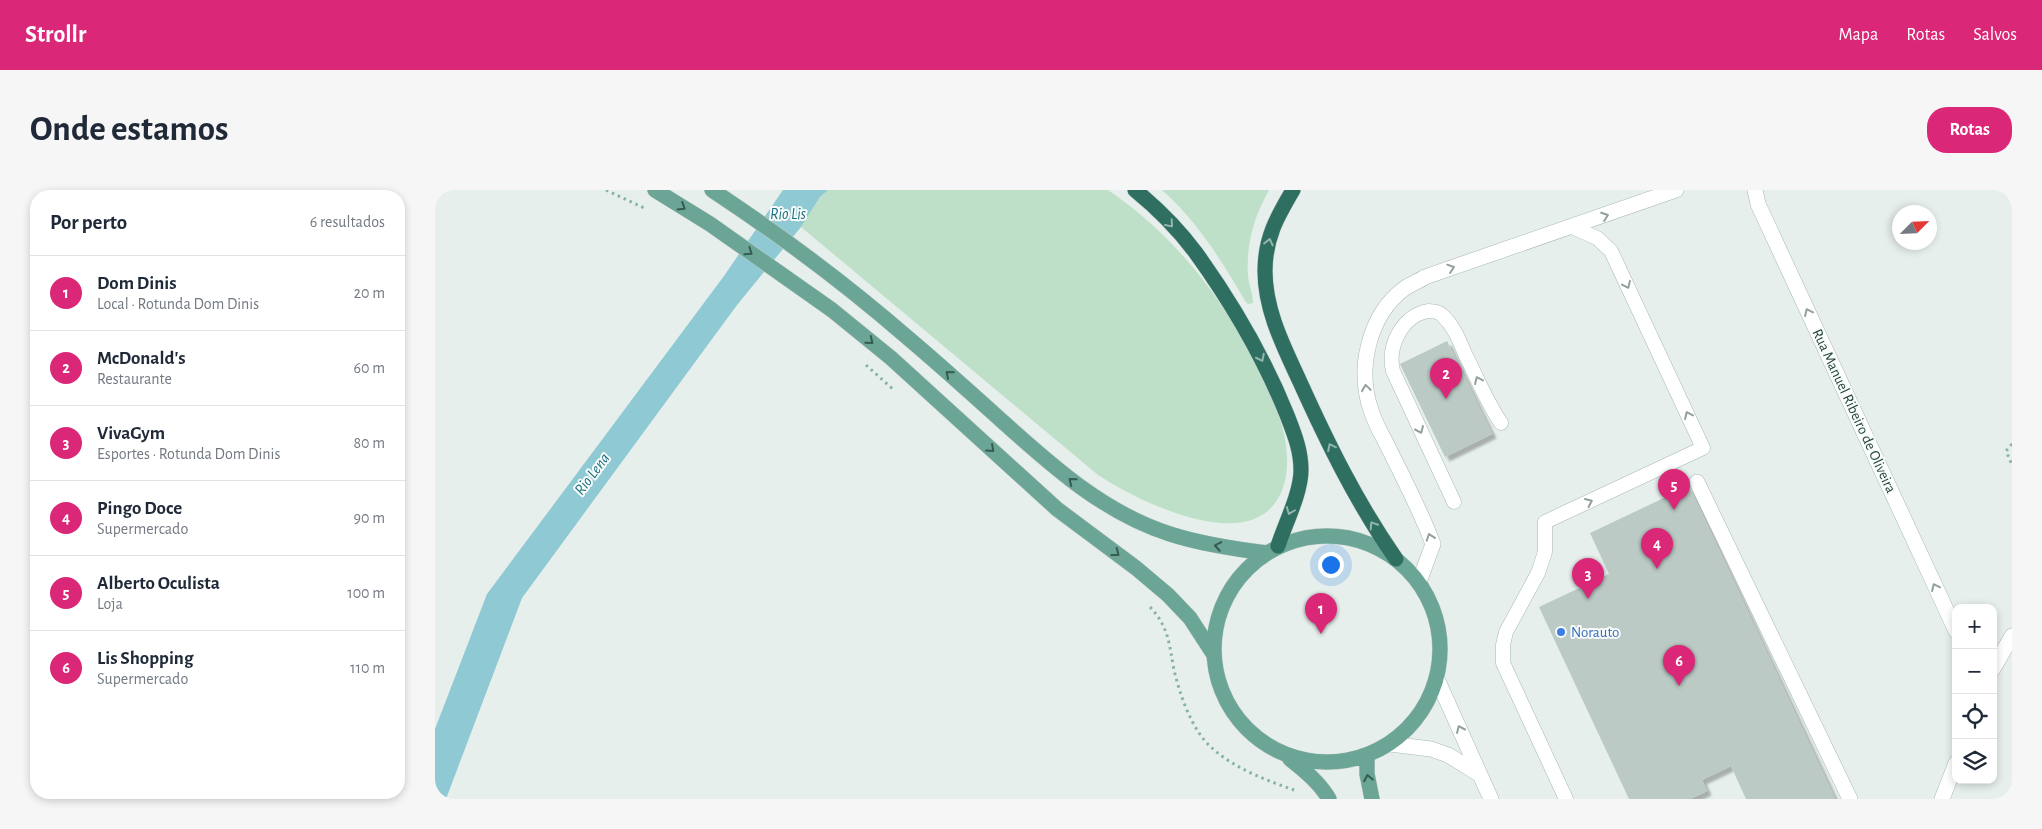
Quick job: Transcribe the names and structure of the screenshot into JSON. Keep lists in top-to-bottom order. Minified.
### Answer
{"streets":{"street":["Rua Manuel Ribeiro de Oliveira"]},"one_way":["Rua Manuel Ribeiro de Oliveira"],"water":["Rio Lis","Rio Lena"],"places":["Norauto"],"north":"top right","page":{"header":"Strollr","nav":["Mapa","Rotas","Salvos"],"buttons":"Rotas","title":"Onde estamos","heading":["Por perto","6 resultados"],"list":[{"mark":"1","name":"Dom Dinis","note":"Local · Rotunda Dom Dinis","value":"20 m"},{"mark":"2","name":"McDonald's","note":"Restaurante","value":"60 m"},{"mark":"3","name":"VivaGym","note":"Esportes · Rotunda Dom Dinis","value":"80 m"},{"mark":"4","name":"Pingo Doce","note":"Supermercado","value":"90 m"},{"mark":"5","name":"Alberto Oculista","note":"Loja","value":"100 m"},{"mark":"6","name":"Lis Shopping","note":"Supermercado","value":"110 m"}],"pins":["2","5","4","3","1","6"],"map_buttons":["+","−"]}}
